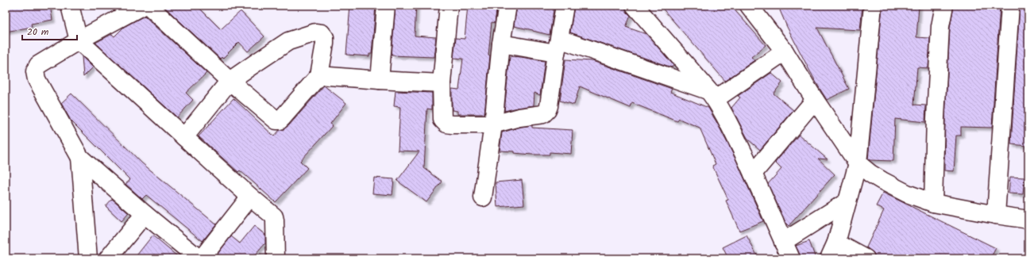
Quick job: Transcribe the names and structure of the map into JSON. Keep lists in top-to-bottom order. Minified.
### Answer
{"scale_bar":"20 m"}
